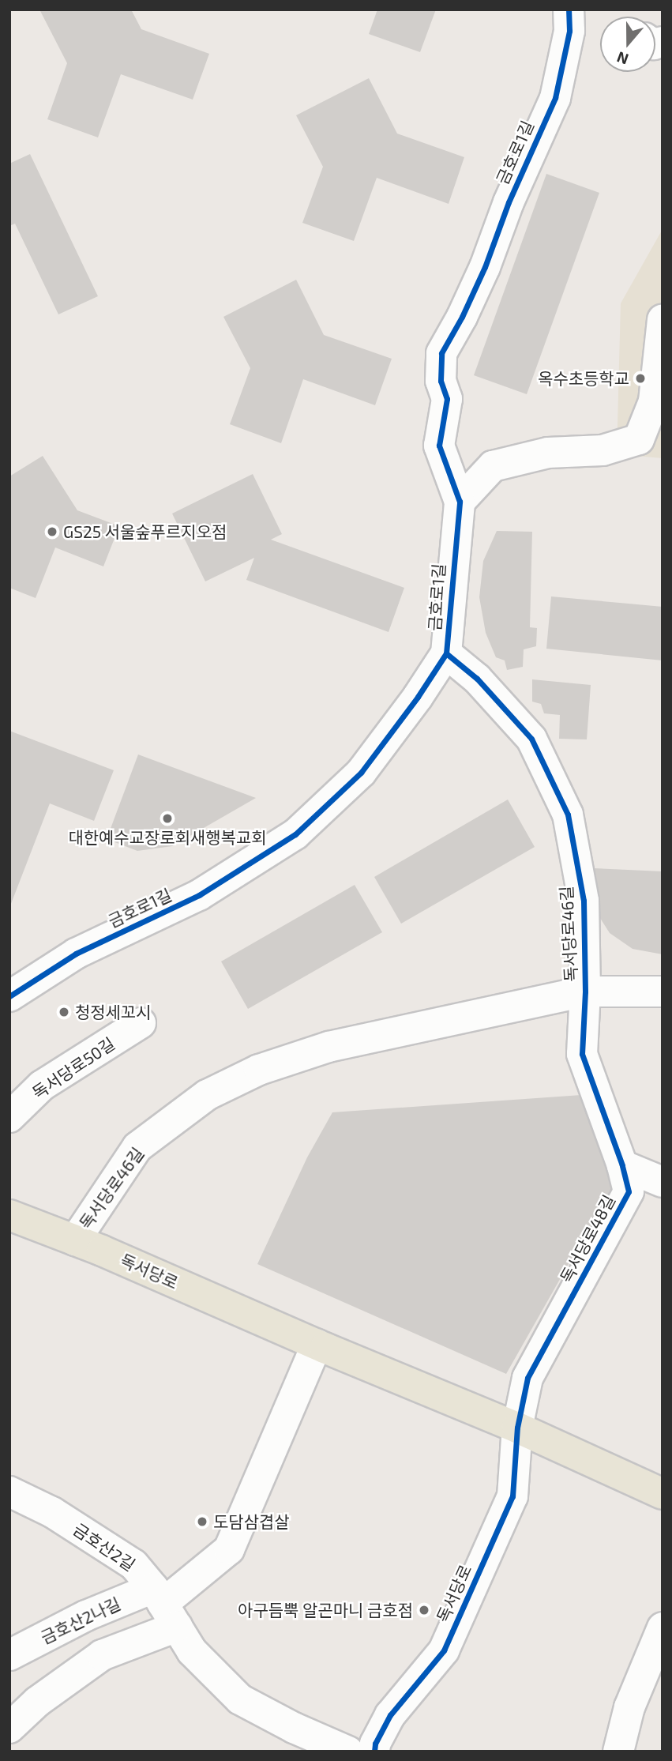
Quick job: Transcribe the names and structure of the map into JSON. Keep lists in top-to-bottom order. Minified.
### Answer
{"streets":{"main road":["독서당로"],"street":["금호로1길","독서당로46길","독서당로50길","독서당로48길","금호산2길","금호산2나길"]},"crossings":[["금호로1길","독서당로46길"],["독서당로46길","독서당로48길"],["독서당로46길","독서당로"],["독서당로48길","독서당로"],["금호산2길","금호산2나길"]],"places":["옥수초등학교","GS25 서울숲푸르지오점","대한예수교장로회새행복교회","청정세꼬시","도담삼겹살","아구듬뿍 알곤마니 금호점"],"north":"bottom"}
